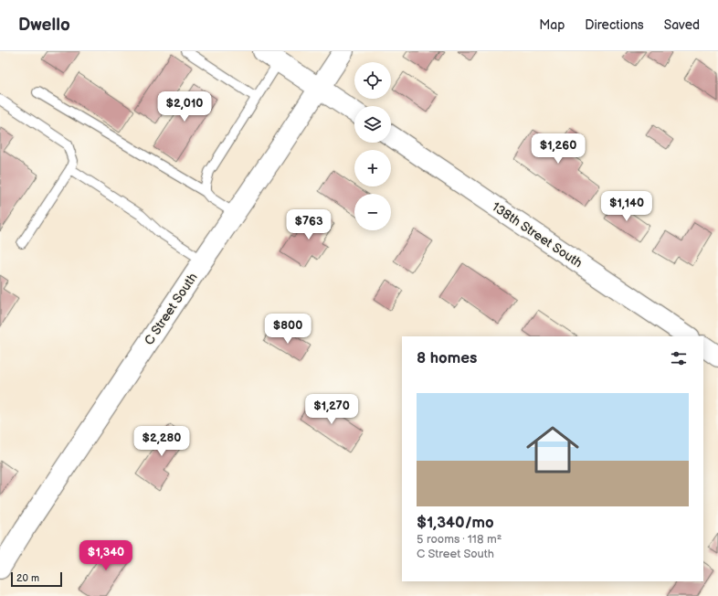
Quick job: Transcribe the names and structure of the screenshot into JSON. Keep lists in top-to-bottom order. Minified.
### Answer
{"streets":{"street":["138th Street South","C Street South"]},"scale_bar":"20 m","page":{"header":"Dwello","nav":["Map","Directions","Saved"],"map_buttons":["+","−"],"price":["$2,010","$1,260","$1,140","$763","$800","$1,270","$2,280","$1,340"],"heading":"8 homes","list":[{"name":"$1,340/mo","note":"5 rooms · 118 m² · C Street South"}],"scale":"20 m"}}
